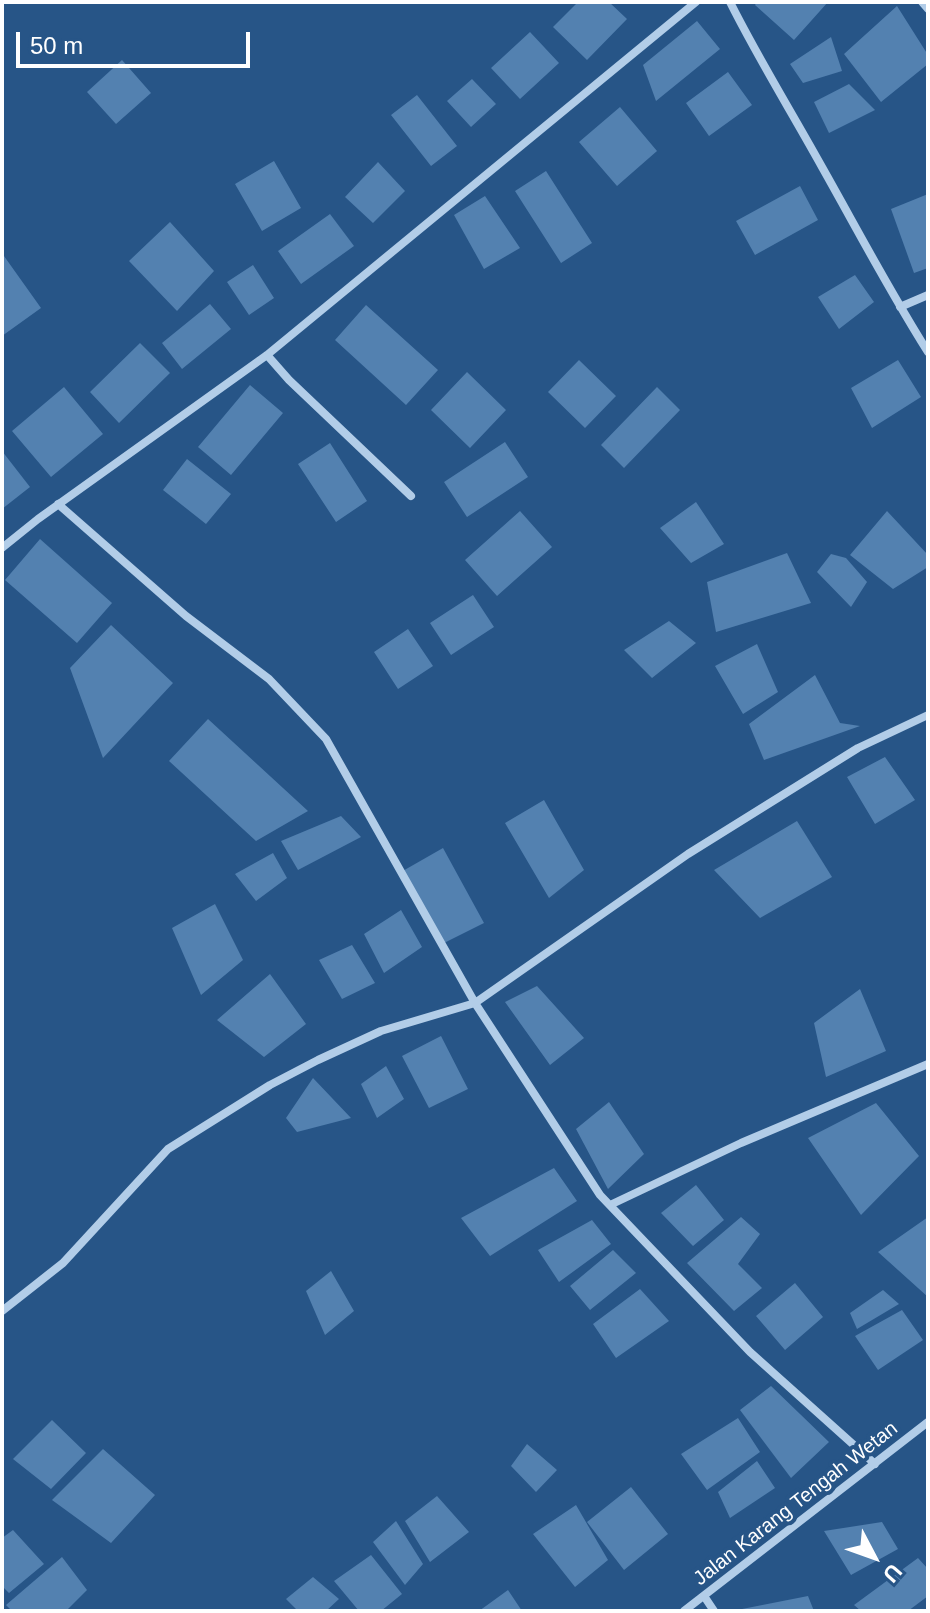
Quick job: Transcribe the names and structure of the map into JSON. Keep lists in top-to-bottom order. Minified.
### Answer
{"streets":{"street":["Jalan Karang Tengah Wetan"]},"scale_bar":"50 m","north":"bottom right"}
